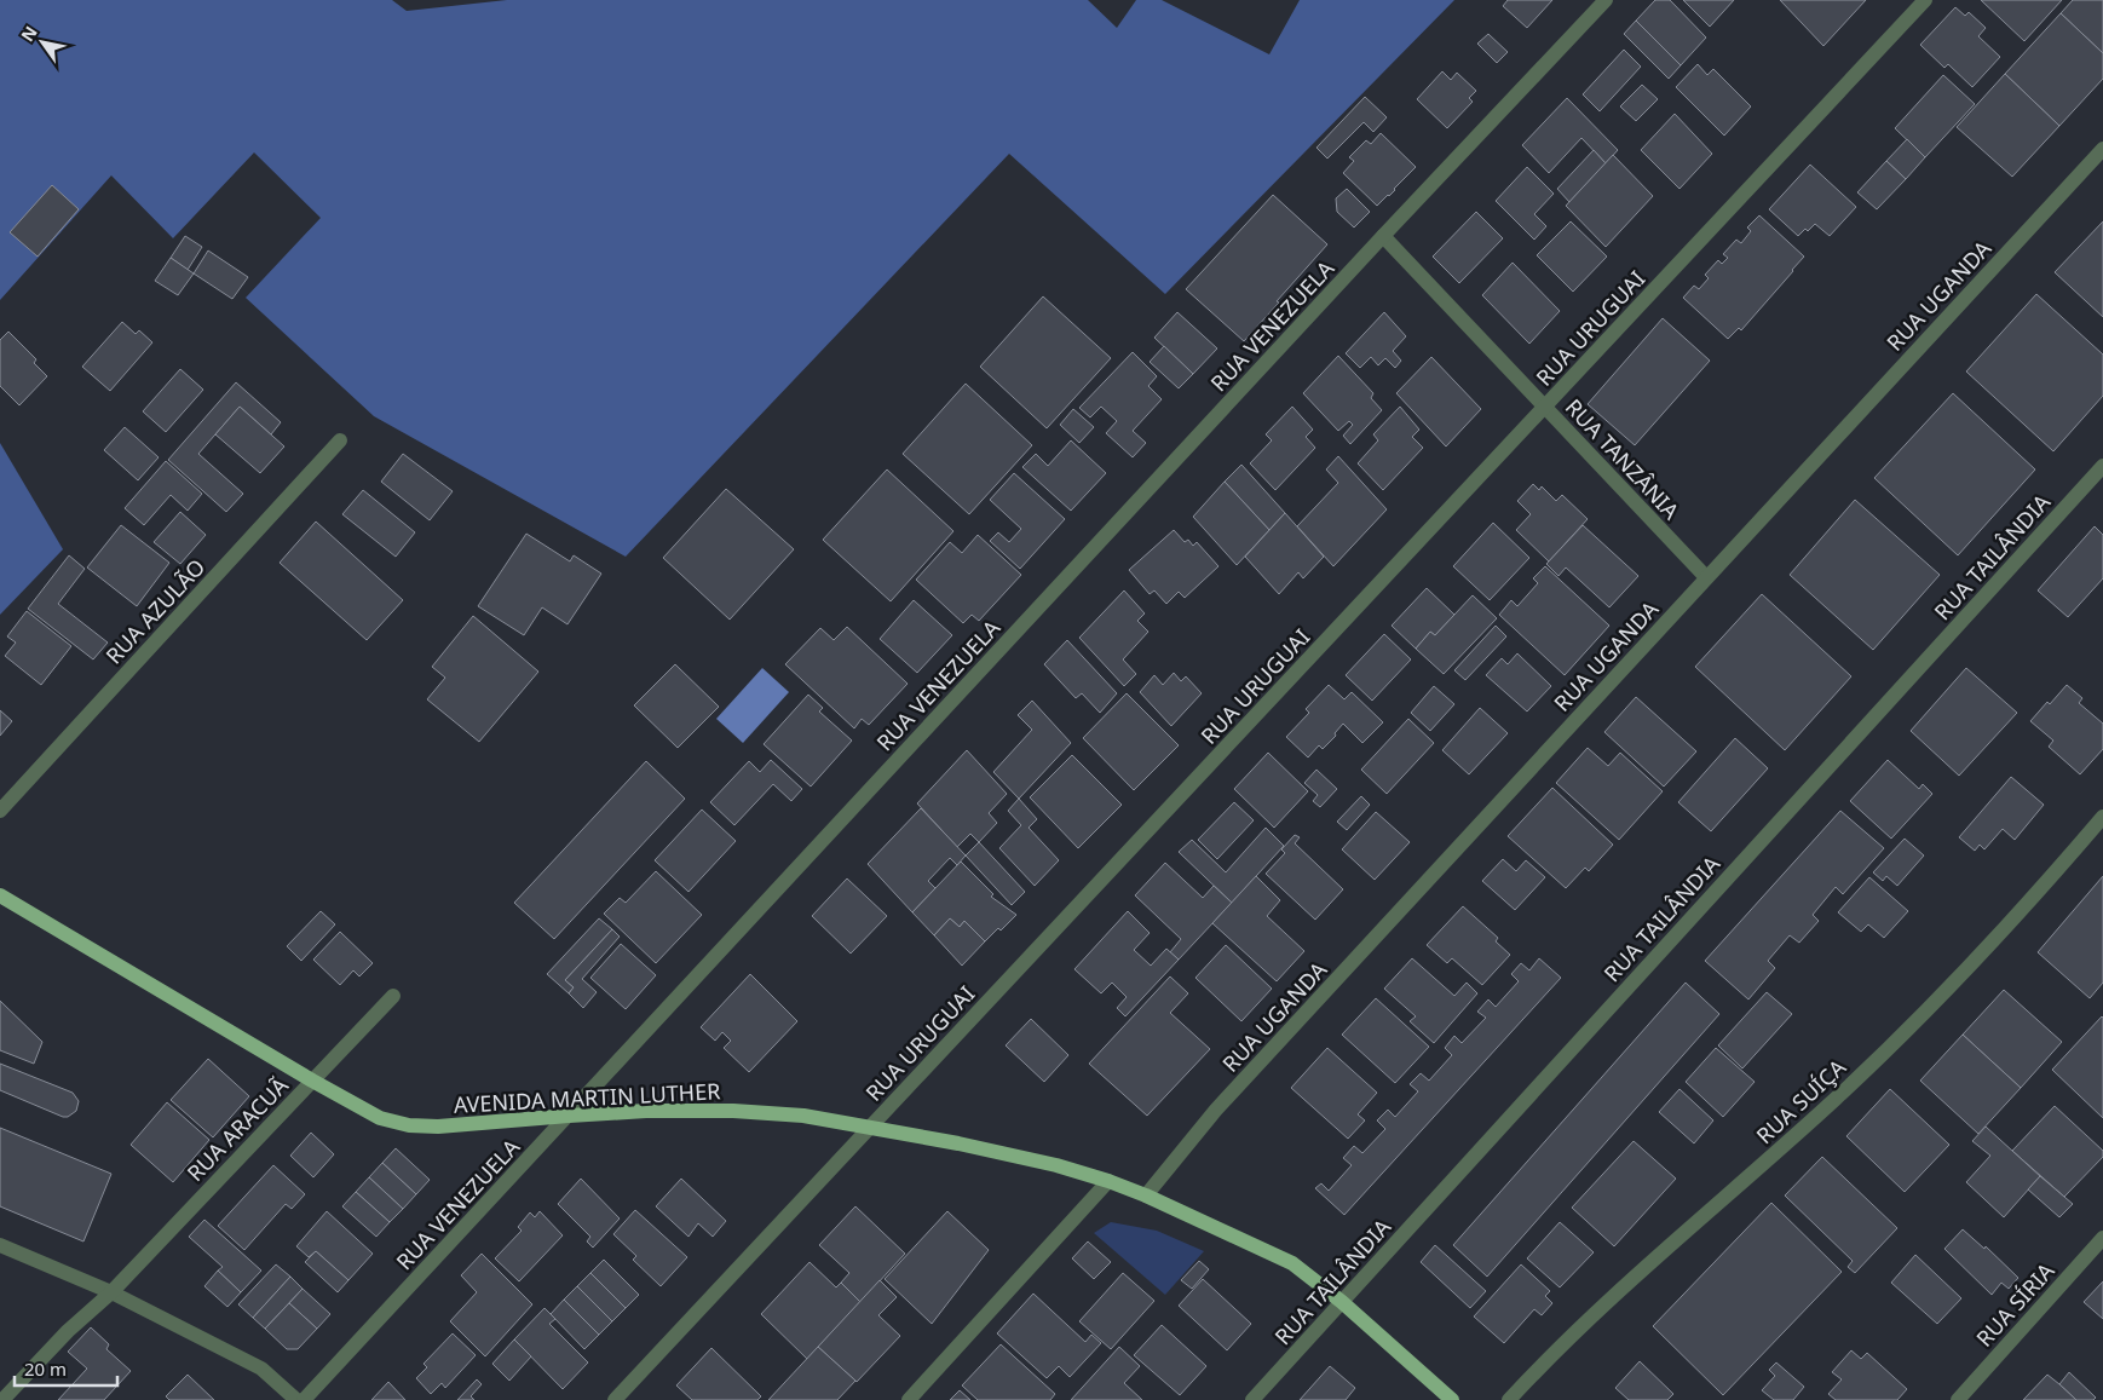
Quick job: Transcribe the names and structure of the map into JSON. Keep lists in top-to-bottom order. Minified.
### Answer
{"streets":{"main road":["AVENIDA MARTIN LUTHER"],"street":["RUA UGANDA","RUA VENEZUELA","RUA URUGUAI","RUA TANZÂNIA","RUA TAILÂNDIA","RUA AZULÃO","RUA SUÍÇA","RUA ARACUÃ","RUA SÍRIA"]},"crossings":[["RUA UGANDA","RUA TANZÂNIA"],["RUA UGANDA","AVENIDA MARTIN LUTHER"],["RUA VENEZUELA","RUA TANZÂNIA"],["RUA VENEZUELA","AVENIDA MARTIN LUTHER"],["RUA URUGUAI","RUA TANZÂNIA"],["RUA URUGUAI","AVENIDA MARTIN LUTHER"],["RUA TAILÂNDIA","AVENIDA MARTIN LUTHER"],["AVENIDA MARTIN LUTHER","RUA ARACUÃ"]],"scale_bar":"20 m","north":"top left"}
